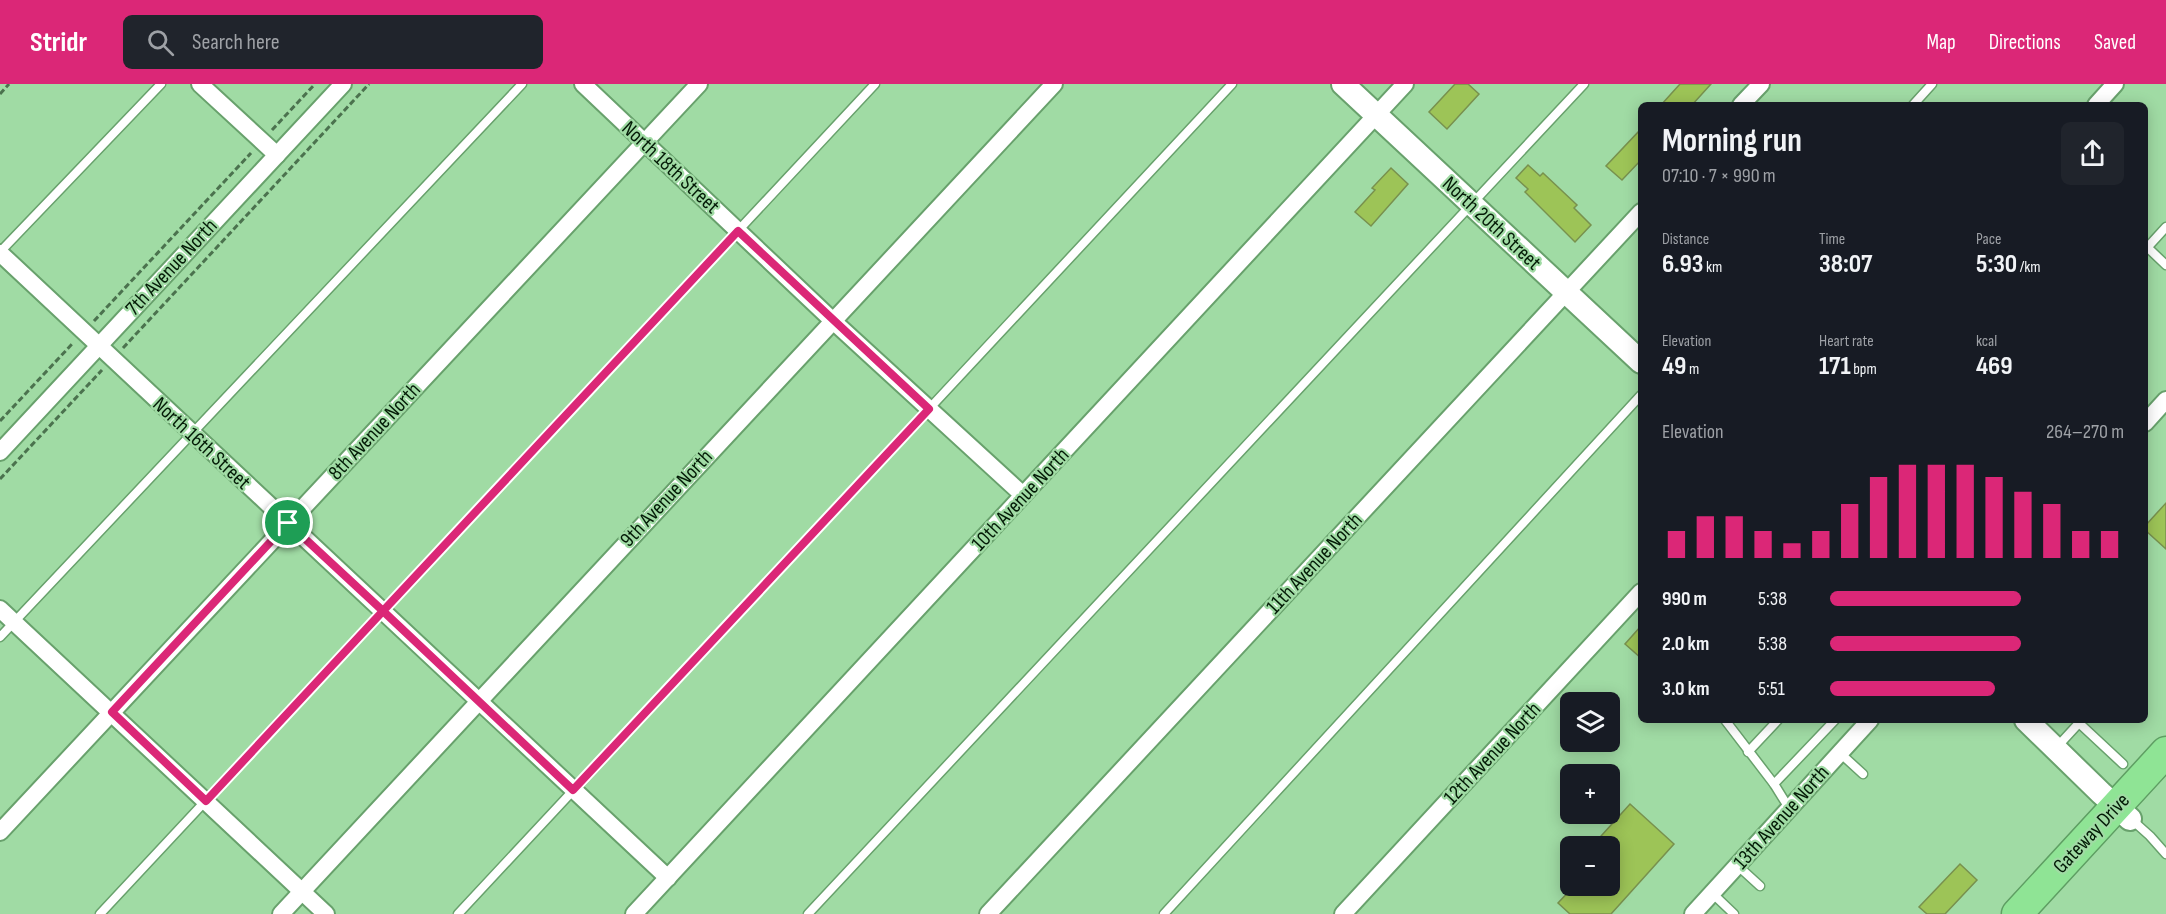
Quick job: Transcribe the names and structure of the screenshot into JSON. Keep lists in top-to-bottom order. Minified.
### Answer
{"streets":{"highway":["Gateway Drive"],"street":["North 18th Street","North 20th Street","7th Avenue North","8th Avenue North","North 16th Street","9th Avenue North","10th Avenue North","11th Avenue North","12th Avenue North","13th Avenue North"]},"crossings":[["North 18th Street","8th Avenue North"],["North 18th Street","9th Avenue North"],["North 18th Street","10th Avenue North"],["North 20th Street","10th Avenue North"],["North 20th Street","11th Avenue North"],["7th Avenue North","North 16th Street"],["8th Avenue North","North 16th Street"],["North 16th Street","9th Avenue North"],["North 16th Street","10th Avenue North"]],"page":{"header":"Stridr","search":"Search here","nav":["Map","Directions","Saved"],"heading":["Morning run","07:10 · 7 × 990 m"],"stats":[["Distance","6.93 km"],["Time","38:07"],["Pace","5:30 /km"],["Elevation","49 m"],["Heart rate","171 bpm"],["kcal","469"]],"chart":["Elevation","264–270 m"],"list":[{"name":"990 m","note":"5:38"},{"name":"2.0 km","note":"5:38"},{"name":"3.0 km","note":"5:51"}],"map_buttons":["+","−"]}}
